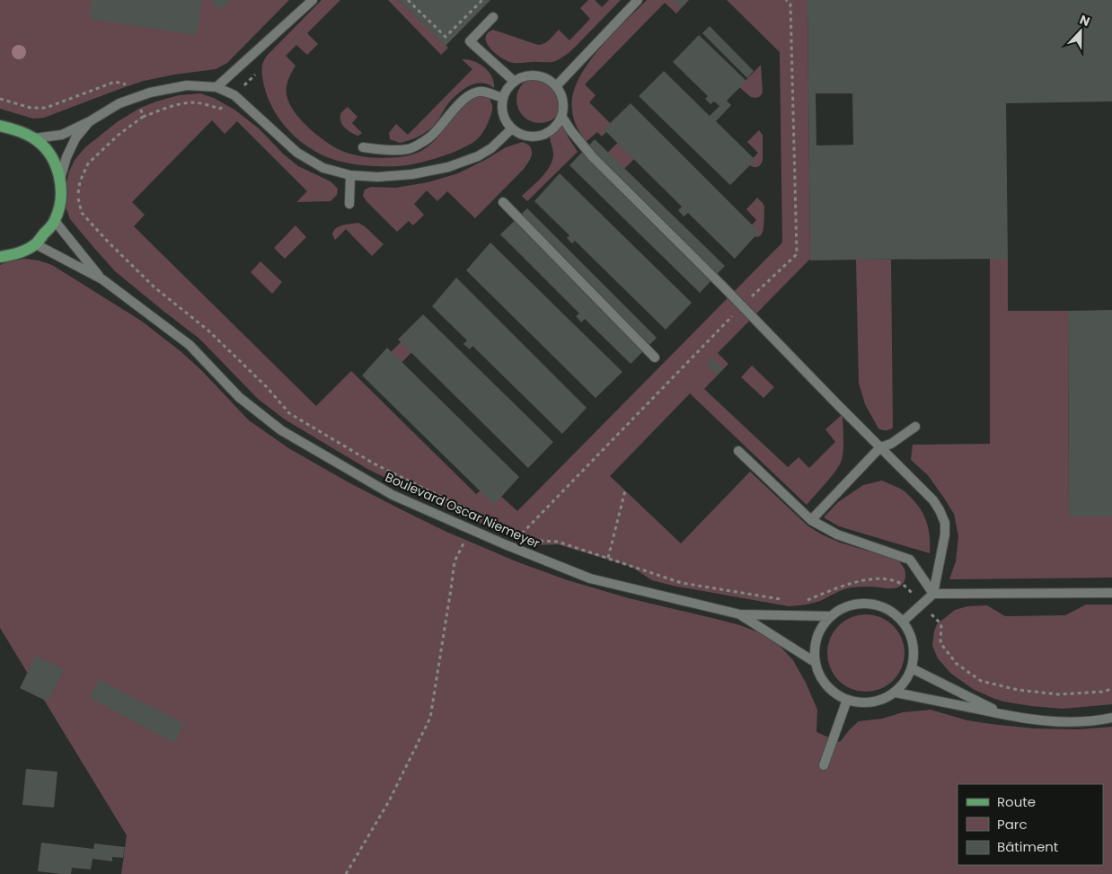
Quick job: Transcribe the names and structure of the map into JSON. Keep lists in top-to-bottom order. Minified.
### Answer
{"streets":{"street":["Boulevard Oscar Niemeyer"]},"legend":["Route","Parc","Bâtiment"],"north":"top"}
